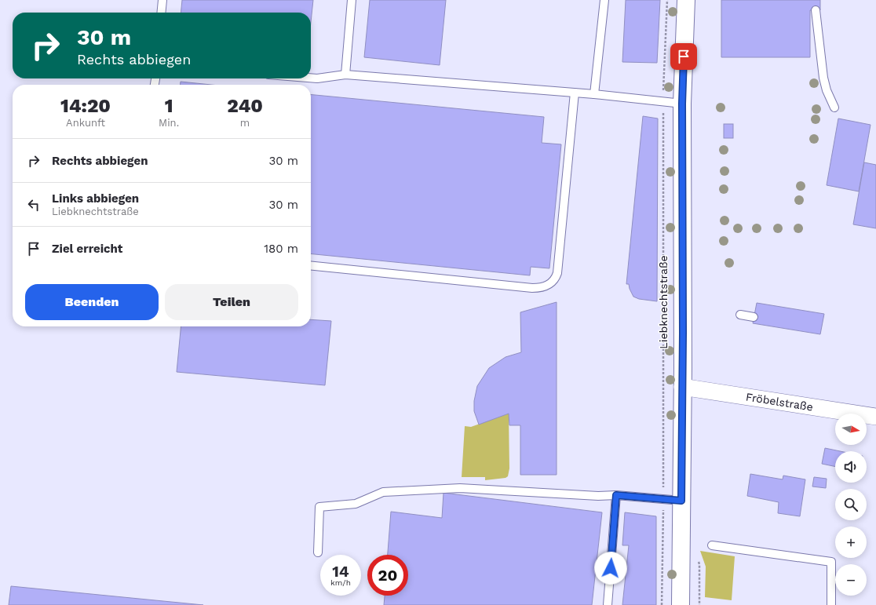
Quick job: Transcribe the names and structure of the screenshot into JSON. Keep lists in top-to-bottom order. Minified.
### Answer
{"streets":{"street":["Liebknechtstraße","Fröbelstraße"]},"crossings":[["Liebknechtstraße","Fröbelstraße"]],"north":"right","page":{"turn":["30 m","Rechts abbiegen"],"eta":["14:20","Ankunft","1","Min.","240","m"],"list":[{"name":"Rechts abbiegen","value":"30 m"},{"name":"Links abbiegen","note":"Liebknechtstraße","value":"30 m"},{"name":"Ziel erreicht","value":"180 m"}],"buttons":["Beenden","Teilen"],"map_buttons":["+","−"],"speed":"14 km/h","limit":"20"}}
